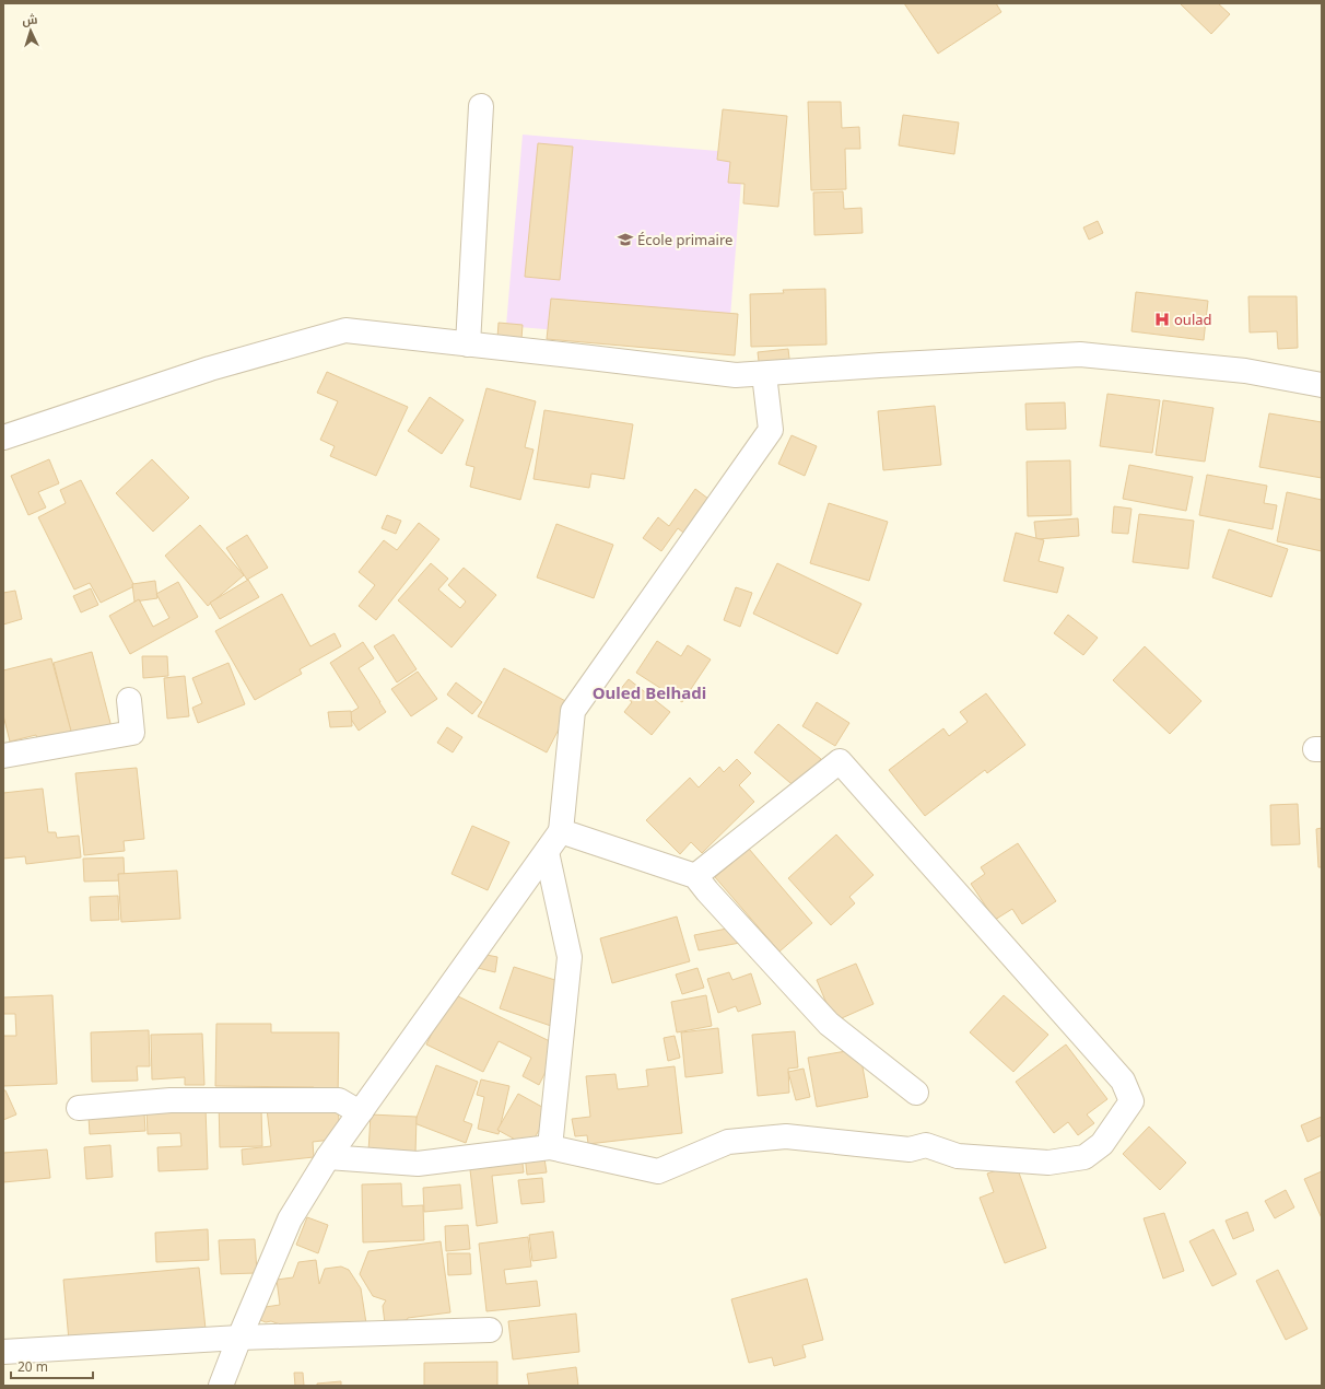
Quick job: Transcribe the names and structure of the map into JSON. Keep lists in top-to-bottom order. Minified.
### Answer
{"districts":["Ouled Belhadi"],"places":{"school or university":["École primaire"],"hospital":["oulad"]},"scale_bar":"20 m","north":"top"}
